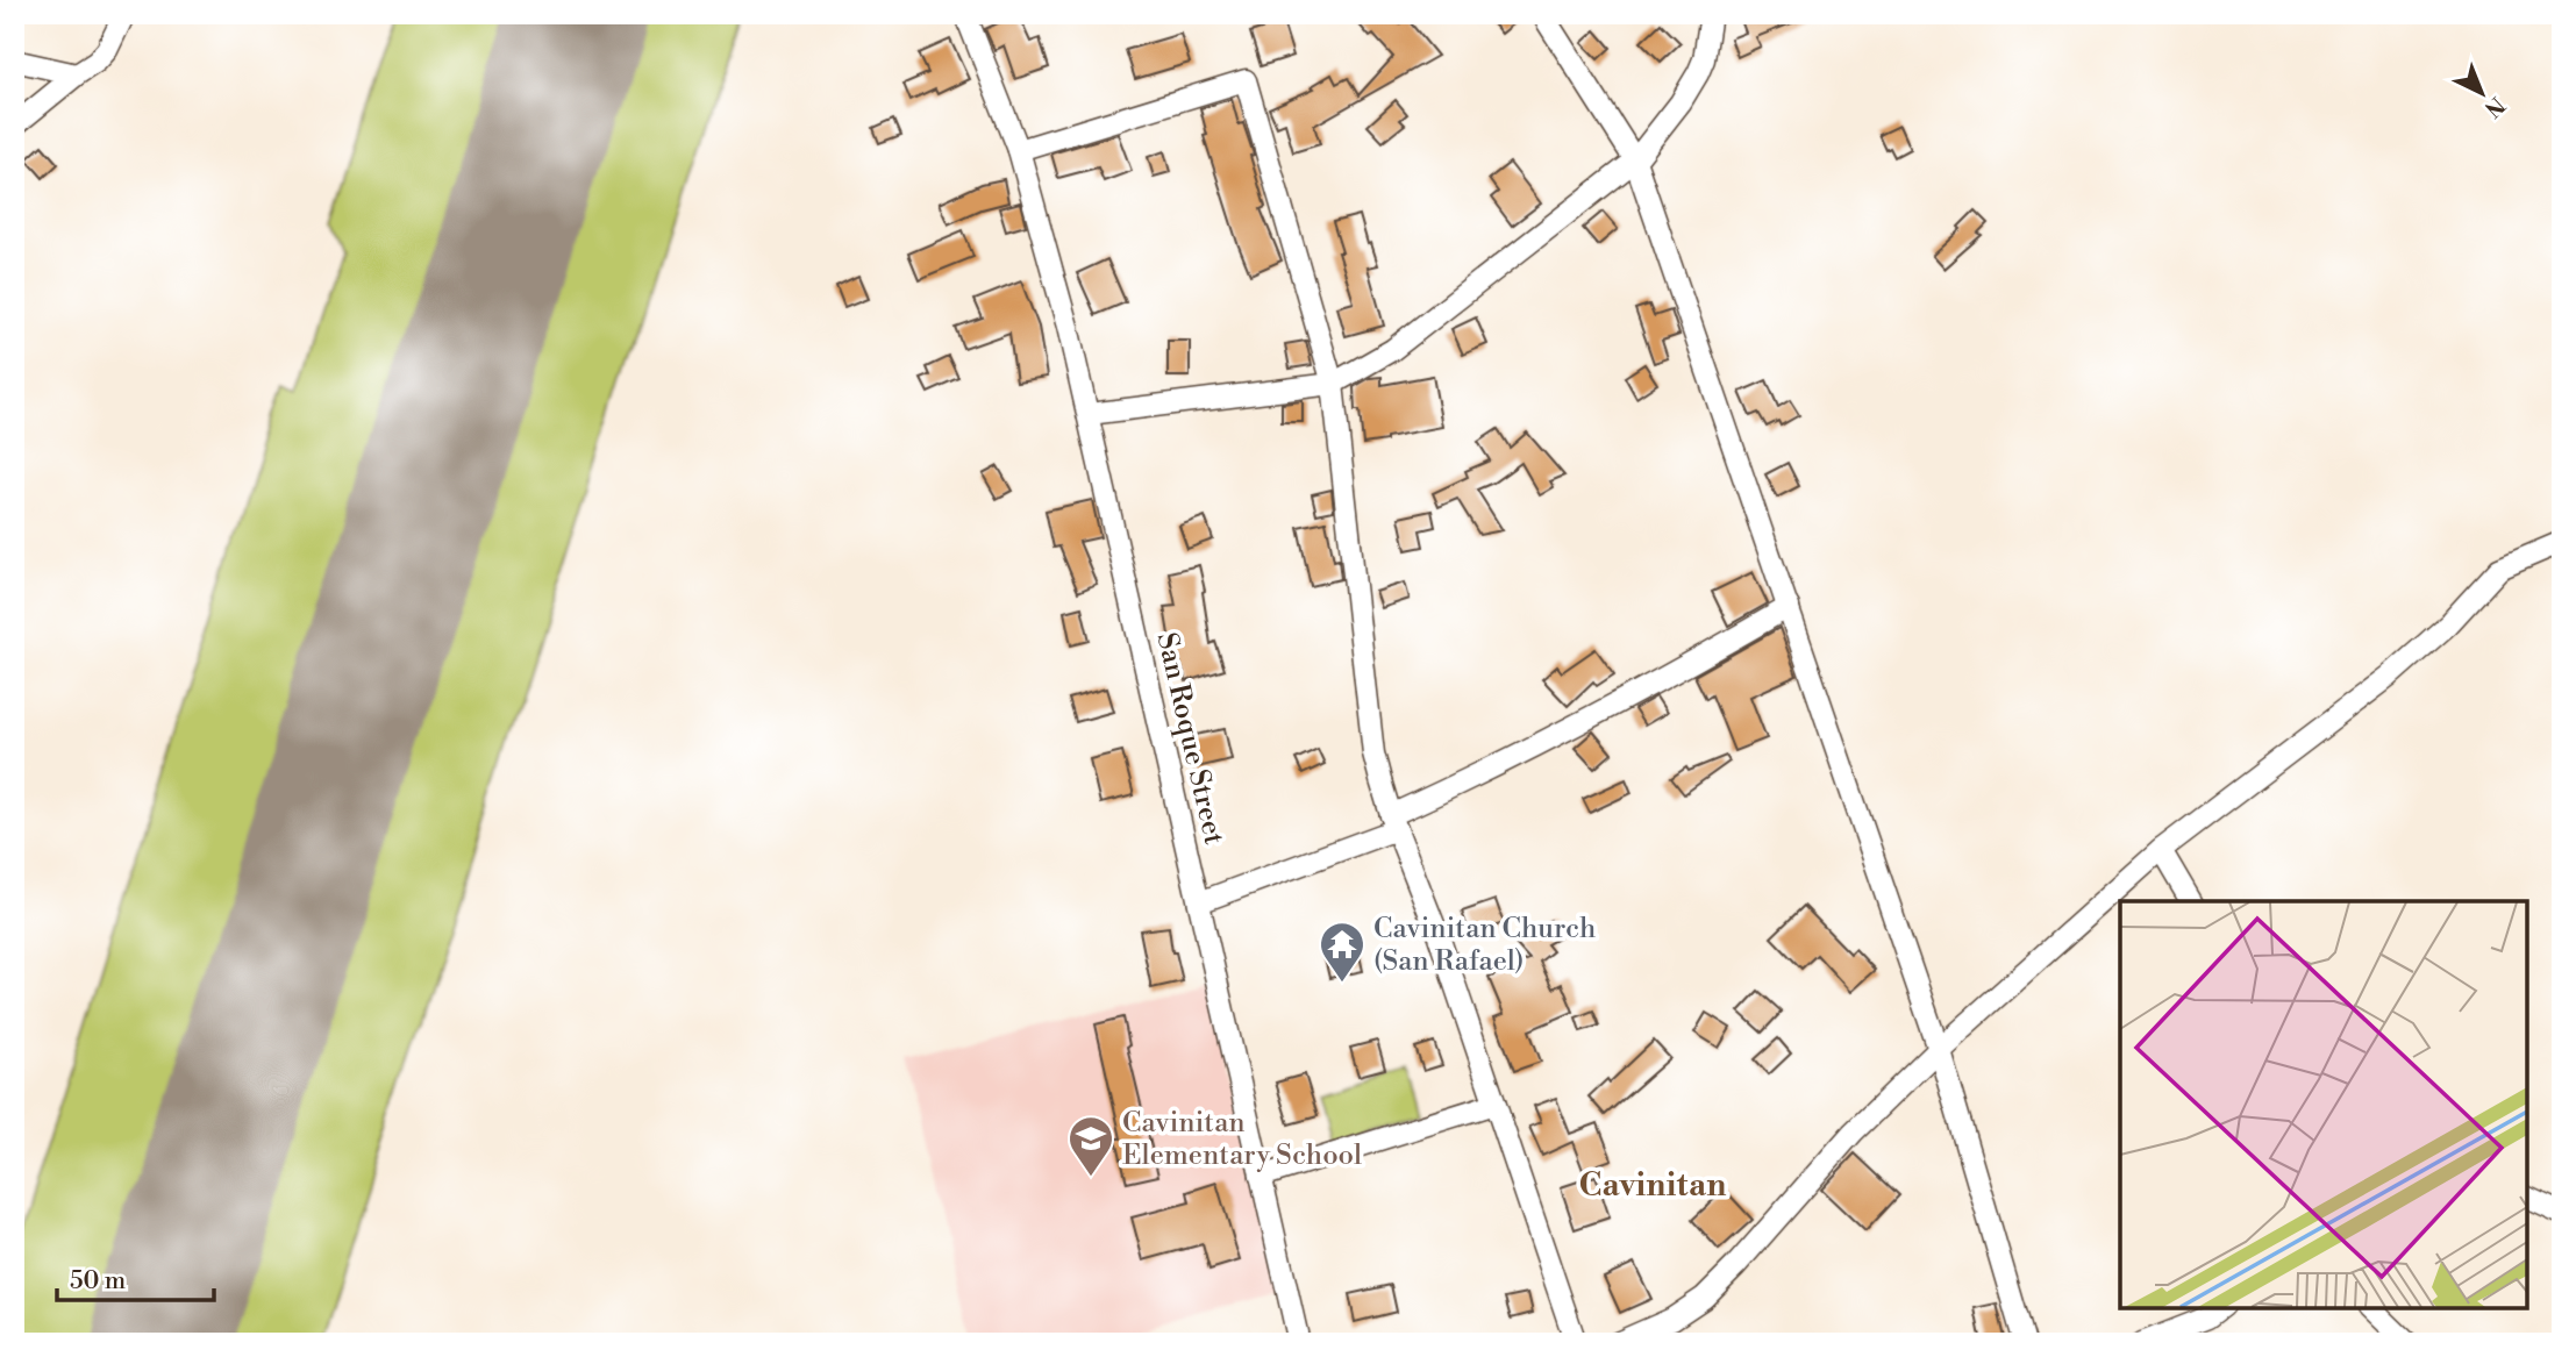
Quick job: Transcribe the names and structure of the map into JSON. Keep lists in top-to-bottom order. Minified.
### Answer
{"streets":{"street":["San Roque Street"]},"districts":["Cavinitan"],"places":{"temple":["Cavinitan Church (San Rafael)"],"school or university":["Cavinitan Elementary School"]},"scale_bar":"50 m","north":"bottom right"}
